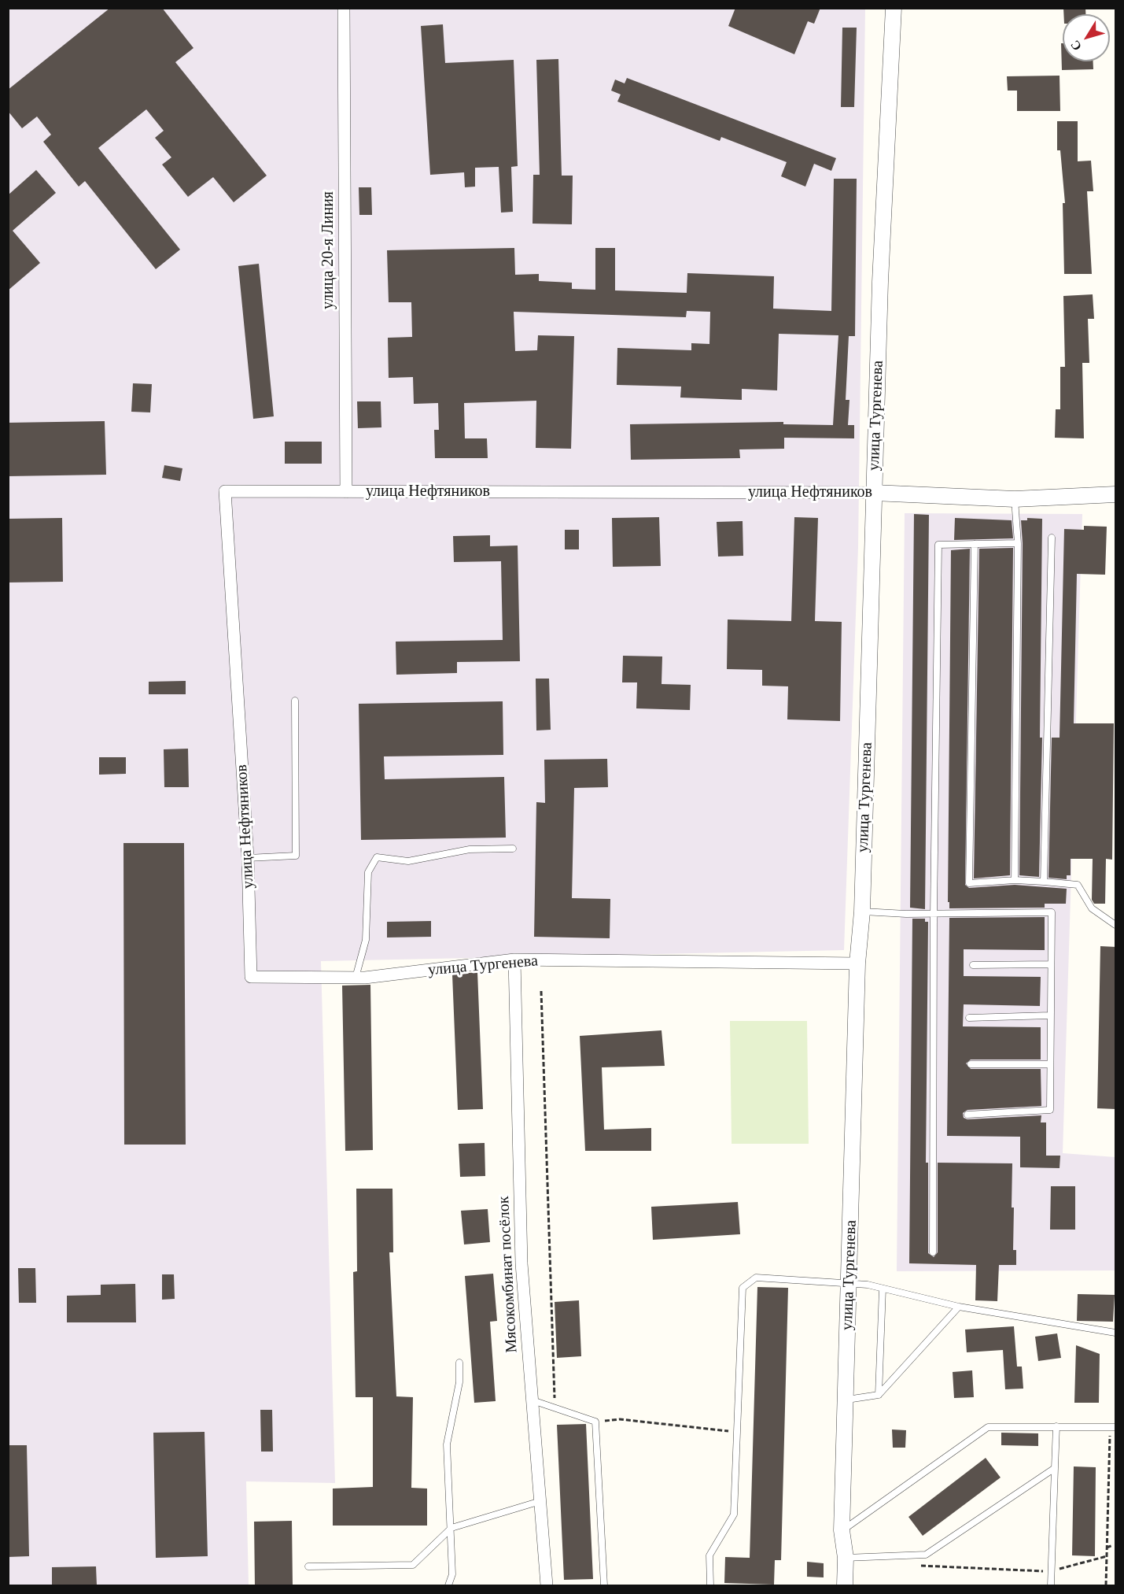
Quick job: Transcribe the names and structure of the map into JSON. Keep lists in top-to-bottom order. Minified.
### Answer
{"streets":{"street":["улица 20-я Линия","улица Тургенева","улица Нефтяников","Мясокомбинат посёлок"]},"crossings":[["улица 20-я Линия","улица Нефтяников"],["улица Тургенева","улица Нефтяников"],["улица Тургенева","Мясокомбинат посёлок"]],"north":"bottom left"}
